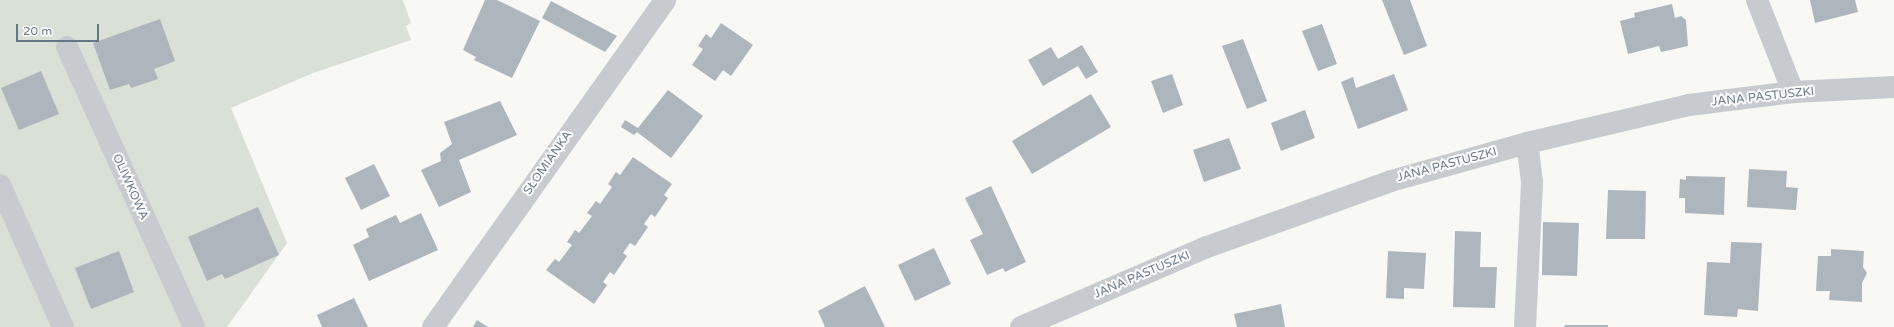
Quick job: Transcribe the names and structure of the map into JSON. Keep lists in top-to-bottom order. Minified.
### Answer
{"streets":{"street":["JANA PASTUSZKI","SŁOMIANKA","OLIWKOWA"]},"scale_bar":"20 m"}
